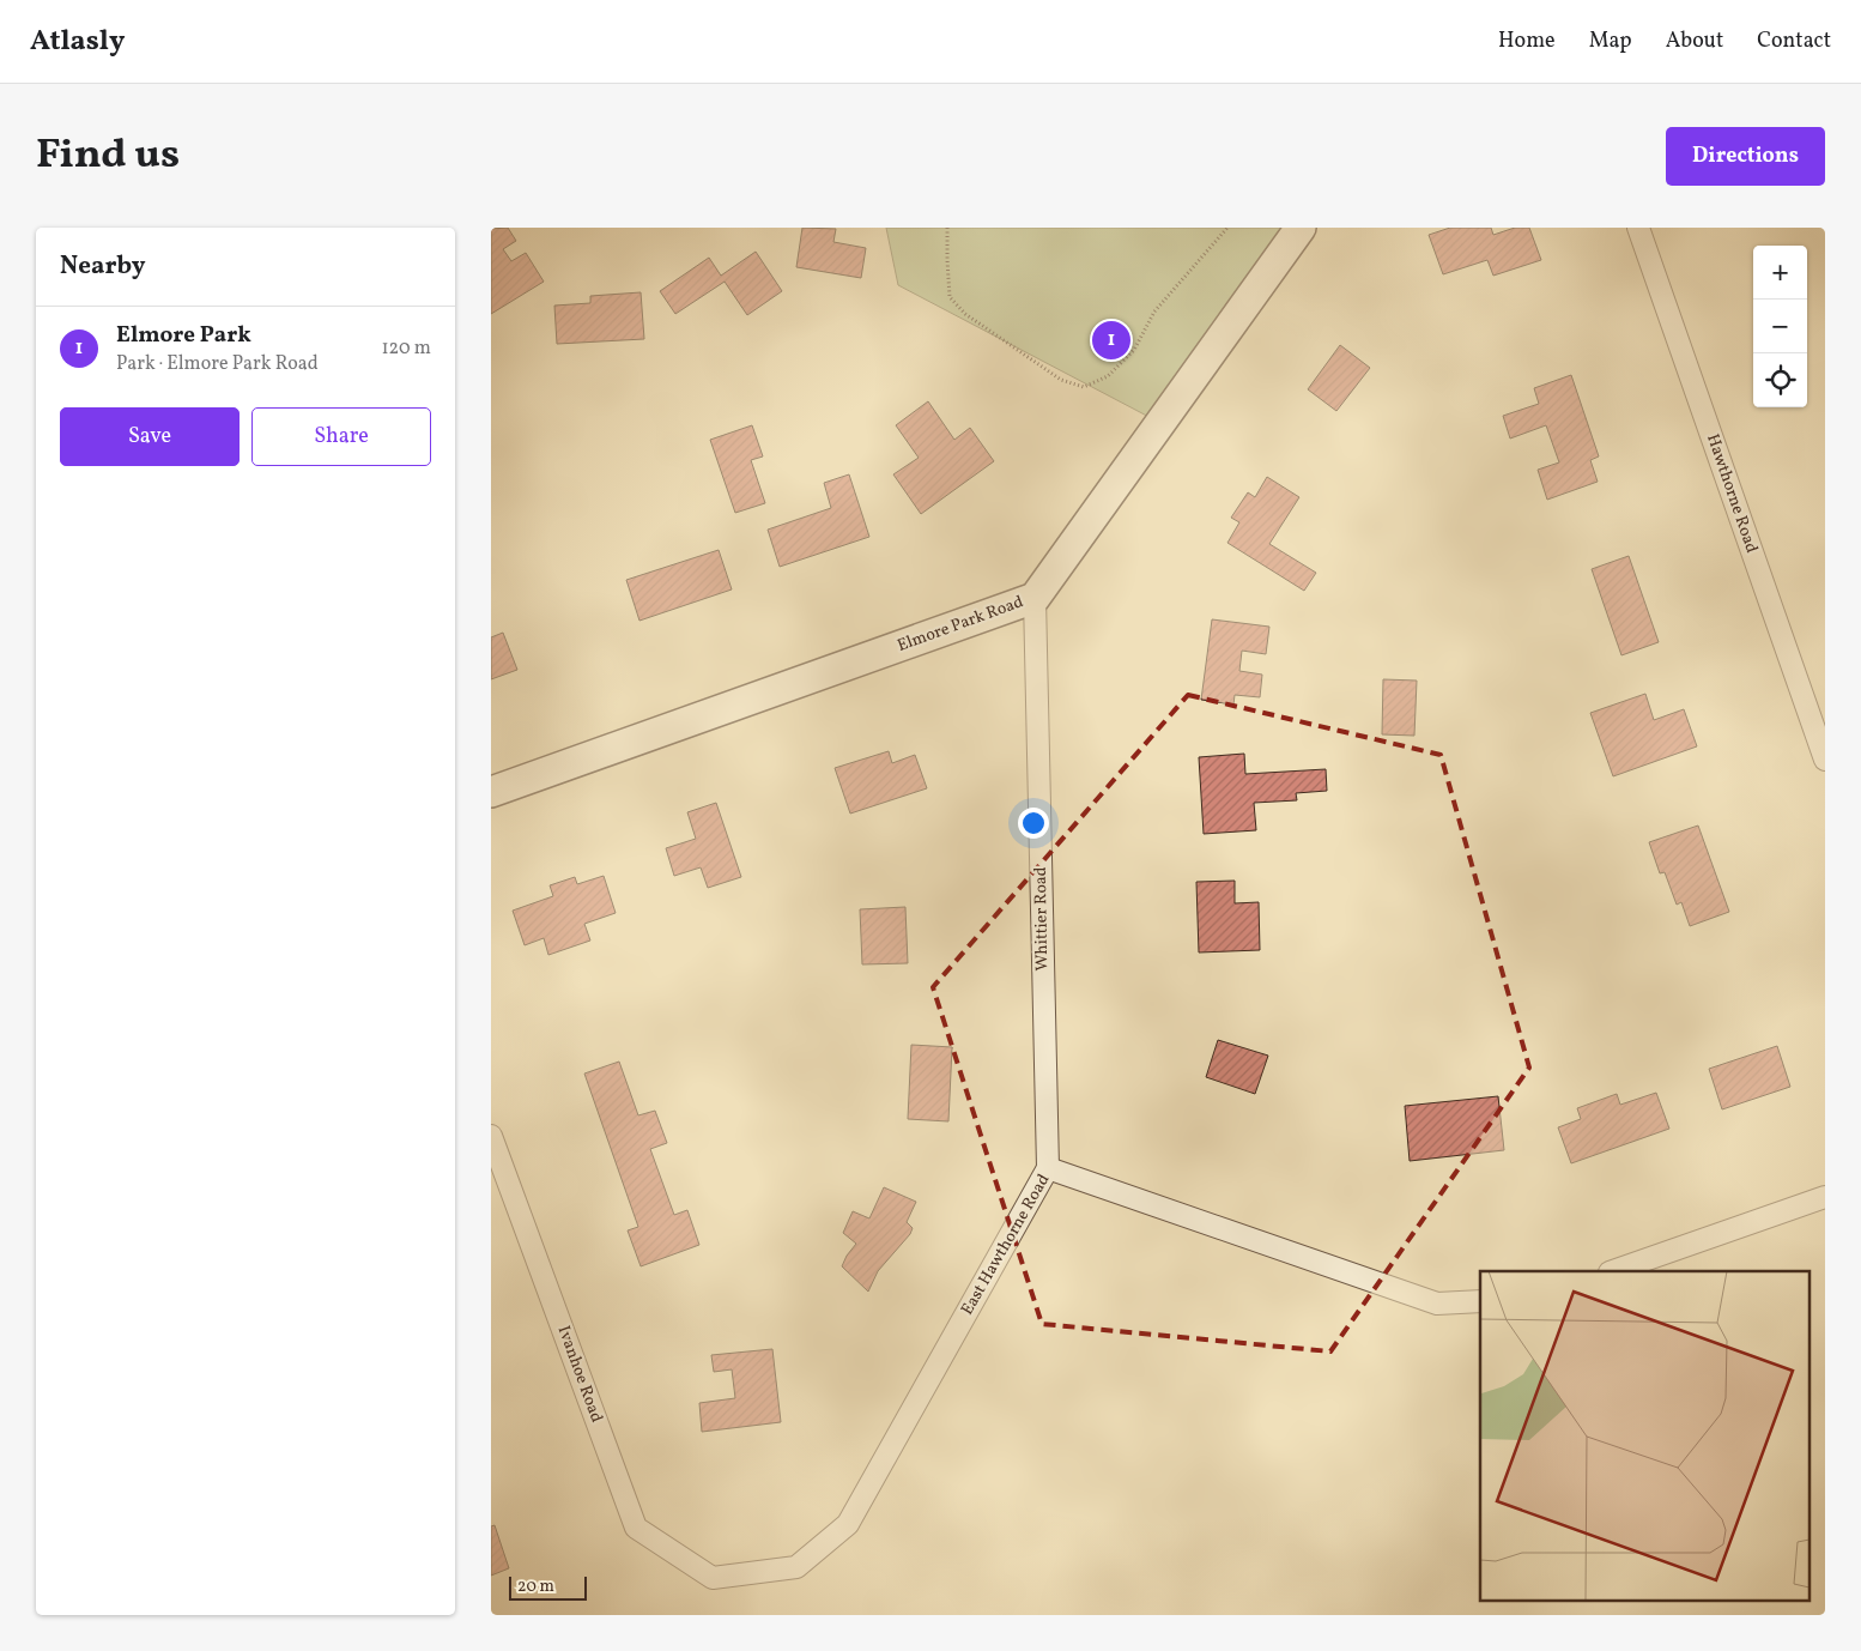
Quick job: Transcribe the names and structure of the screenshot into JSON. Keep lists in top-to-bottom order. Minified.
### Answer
{"streets":{"street":["Hawthorne Road","Elmore Park Road","Whittier Road","East Hawthorne Road","Ivanhoe Road"]},"crossings":[["Elmore Park Road","Whittier Road"],["Whittier Road","East Hawthorne Road"],["East Hawthorne Road","Ivanhoe Road"]],"scale_bar":"20 m","page":{"header":"Atlasly","nav":["Home","Map","About","Contact"],"title":"Find us","buttons":["Directions",["Save","Share"]],"heading":"Nearby","map_buttons":["+","−"],"list":[{"mark":"1","name":"Elmore Park","note":"Park · Elmore Park Road","value":"120 m"}],"pins":"1","scale":"20 m"}}
